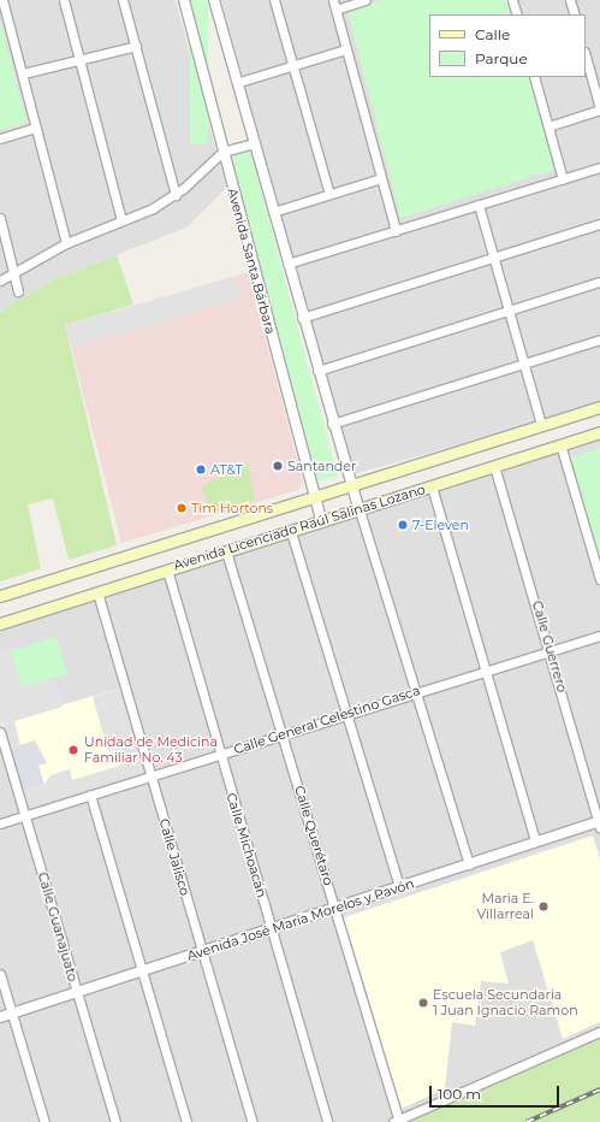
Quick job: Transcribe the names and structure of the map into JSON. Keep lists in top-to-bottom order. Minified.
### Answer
{"streets":{"main road":["Avenida Licenciado Raúl Salinas Lozano"],"street":["Avenida Santa Bárbara","Calle Guerrero","Calle General Celestino Gasca","Calle Querétaro","Calle Michoacán","Calle Jalisco","Avenida José María Morelos y Pavón","Calle Guanajuato"]},"crossings":[["Avenida Santa Bárbara","Avenida Licenciado Raúl Salinas Lozano"],["Avenida Licenciado Raúl Salinas Lozano","Calle Guerrero"],["Avenida Licenciado Raúl Salinas Lozano","Calle Querétaro"],["Avenida Licenciado Raúl Salinas Lozano","Calle Michoacán"],["Avenida Licenciado Raúl Salinas Lozano","Calle Jalisco"],["Calle Guerrero","Calle General Celestino Gasca"],["Calle Guerrero","Avenida José María Morelos y Pavón"],["Calle General Celestino Gasca","Calle Querétaro"],["Calle General Celestino Gasca","Calle Michoacán"],["Calle General Celestino Gasca","Calle Jalisco"],["Calle General Celestino Gasca","Calle Guanajuato"],["Calle Querétaro","Avenida José María Morelos y Pavón"],["Calle Michoacán","Avenida José María Morelos y Pavón"],["Calle Jalisco","Avenida José María Morelos y Pavón"],["Avenida José María Morelos y Pavón","Calle Guanajuato"]],"places":["Santander","AT&T","Tim Hortons","7-Eleven","Unidad de Medicina Familiar No. 43","Maria E. Villarreal","Escuela Secundaria 1 Juan Ignacio Ramon"],"legend":["Calle","Parque"],"scale_bar":"100 m"}
